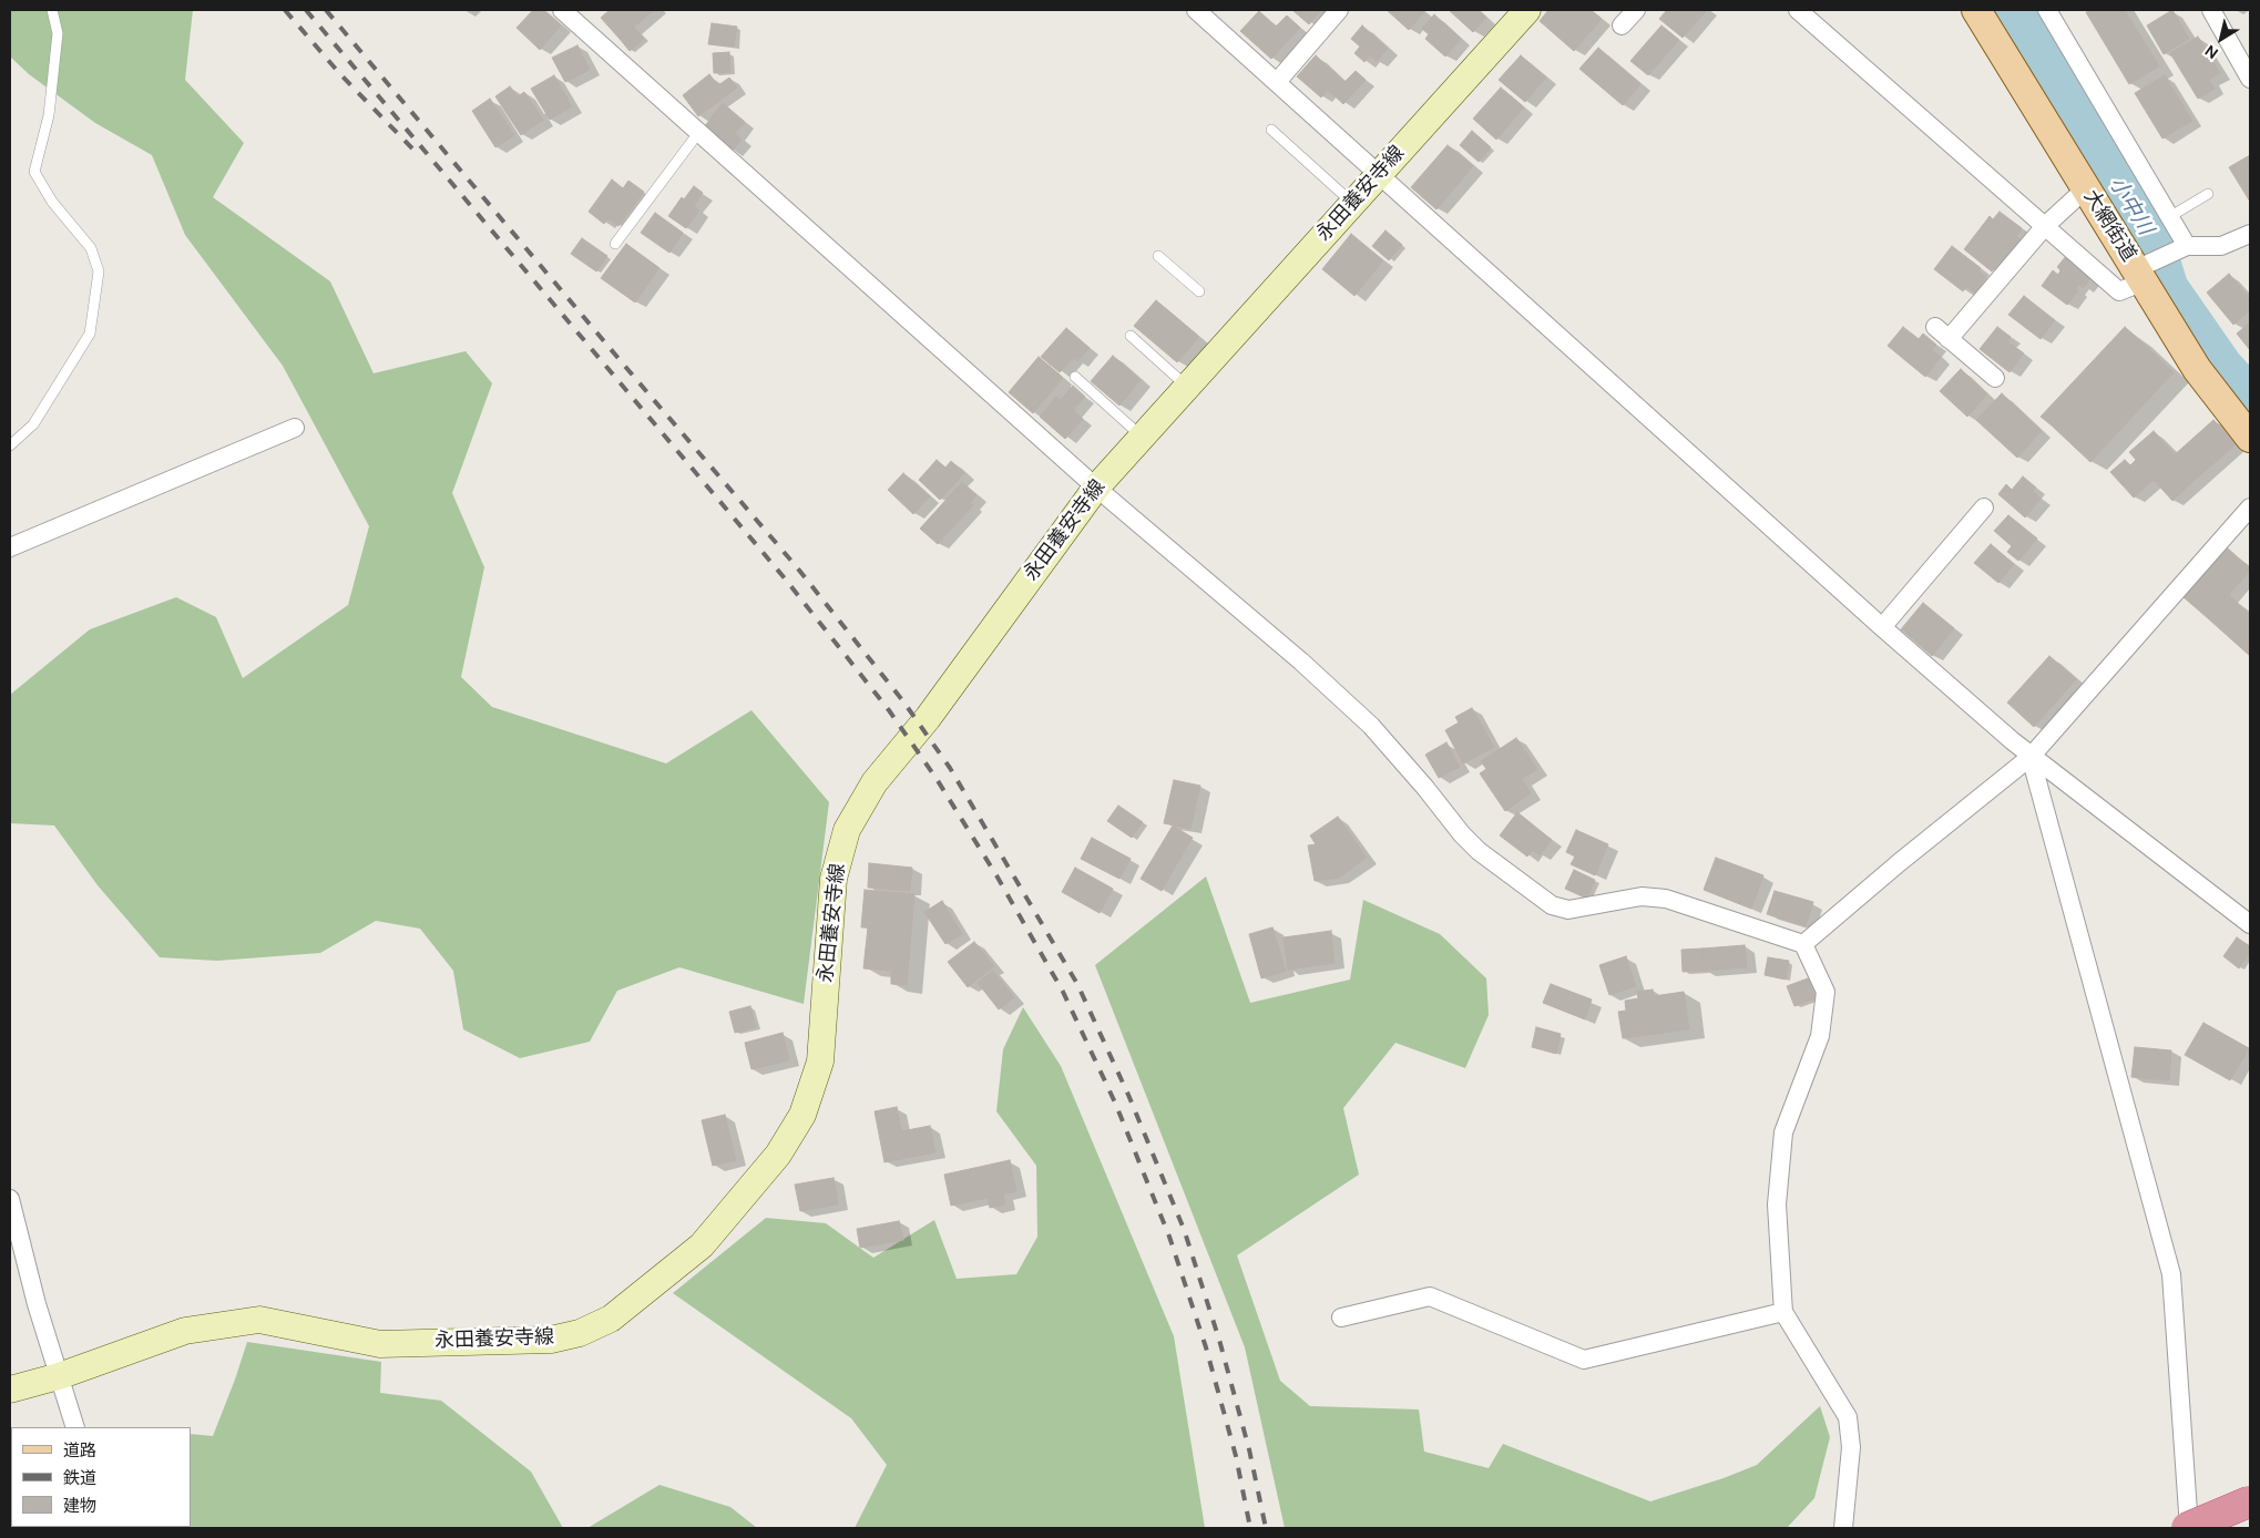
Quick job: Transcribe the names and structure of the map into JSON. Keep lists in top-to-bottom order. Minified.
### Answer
{"streets":{"main road":["大網街道"],"street":["永田養安寺線"]},"water":["小中川"],"legend":["道路","鉄道","建物"],"north":"bottom left"}
